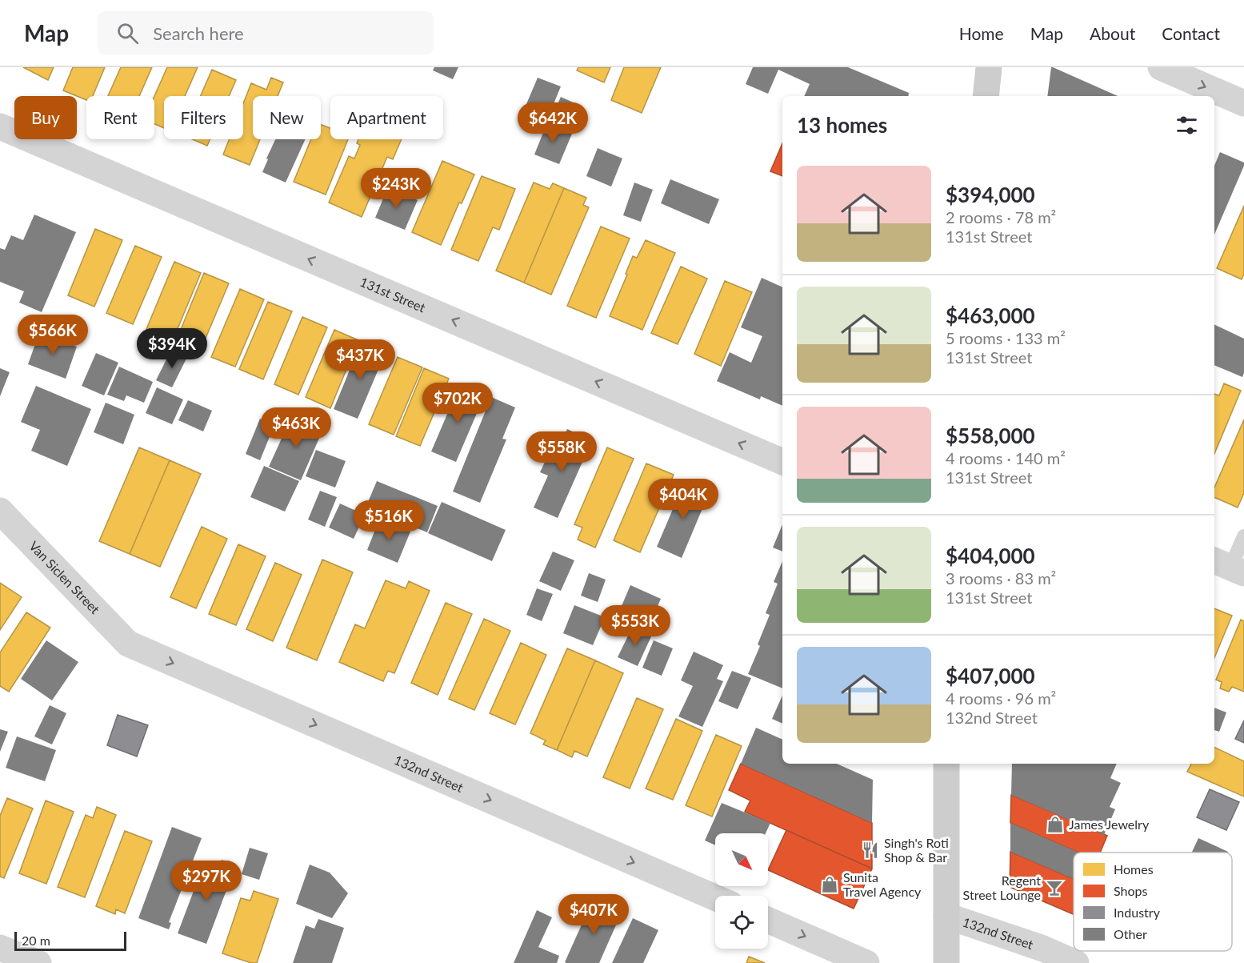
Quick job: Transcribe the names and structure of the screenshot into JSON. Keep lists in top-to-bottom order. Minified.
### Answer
{"streets":{"street":["131st Street","Van Siclen Street","132nd Street"]},"crossings":[["Van Siclen Street","132nd Street"]],"one_way":["131st Street","132nd Street"],"places":{"shop":["James Jewelry","Sunita Travel Agency"],"restaurant":["Singh's Roti Shop & Bar"],"bar":["Regent Street Lounge"]},"legend":["Homes","Shops","Industry","Other"],"scale_bar":"20 m","north":"bottom right","page":{"header":"Map","search":"Search here","nav":["Home","Map","About","Contact"],"chip":["Buy","Rent","Filters","New","Apartment"],"heading":"13 homes","price":["$642K","$243K","$566K","$394K","$437K","$702K","$463K","$558K","$404K","$516K","$553K","$297K","$407K"],"list":[{"name":"$394,000","note":"2 rooms · 78 m² · 131st Street"},{"name":"$463,000","note":"5 rooms · 133 m² · 131st Street"},{"name":"$558,000","note":"4 rooms · 140 m² · 131st Street"},{"name":"$404,000","note":"3 rooms · 83 m² · 131st Street"},{"name":"$407,000","note":"4 rooms · 96 m² · 132nd Street"}],"scale":"20 m"}}
